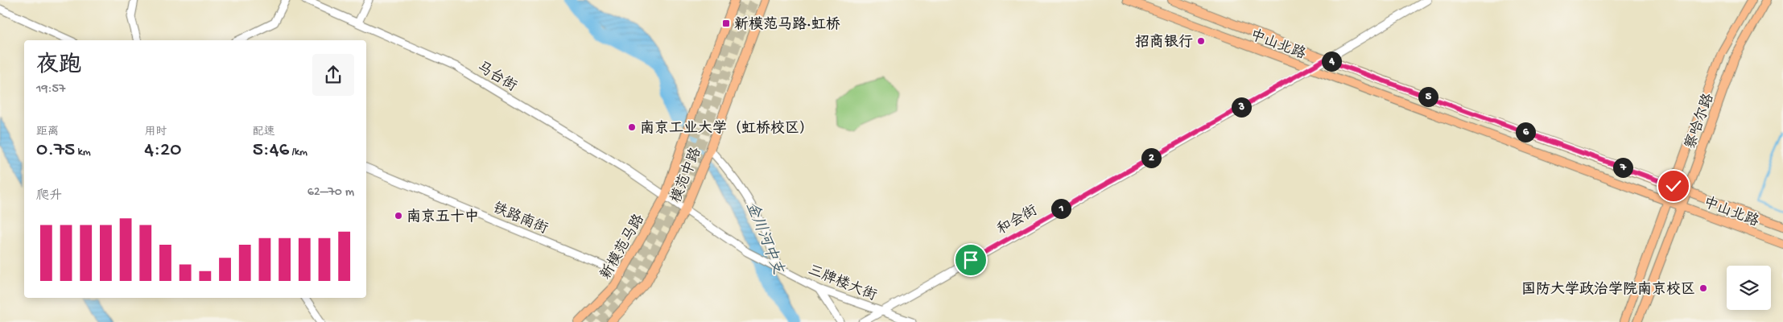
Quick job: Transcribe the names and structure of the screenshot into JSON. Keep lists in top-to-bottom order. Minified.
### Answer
{"streets":{"main road":["中山北路","察哈尔路","模范中路","新模范马路"],"street":["马台街","铁路南街","和会街","三牌楼大街"]},"crossings":[["中山北路","察哈尔路"],["中山北路","和会街"],["马台街","模范中路"],["马台街","新模范马路"],["马台街","三牌楼大街"],["模范中路","新模范马路"],["模范中路","三牌楼大街"],["铁路南街","新模范马路"],["和会街","三牌楼大街"],["新模范马路","三牌楼大街"]],"water":["金川河中支"],"places":{"transit":["新模范马路·虹桥"],"other":["招商银行","南京工业大学（虹桥校区）","南京五十中","国防大学政治学院南京校区"]},"page":{"heading":["夜跑","19:57"],"pins":["4","5","3","6","2","7","1"],"stats":[["距离","0.75 km"],["用时","4:20"],["配速","5:46 /km"]],"chart":["爬升","62–70 m"]}}
